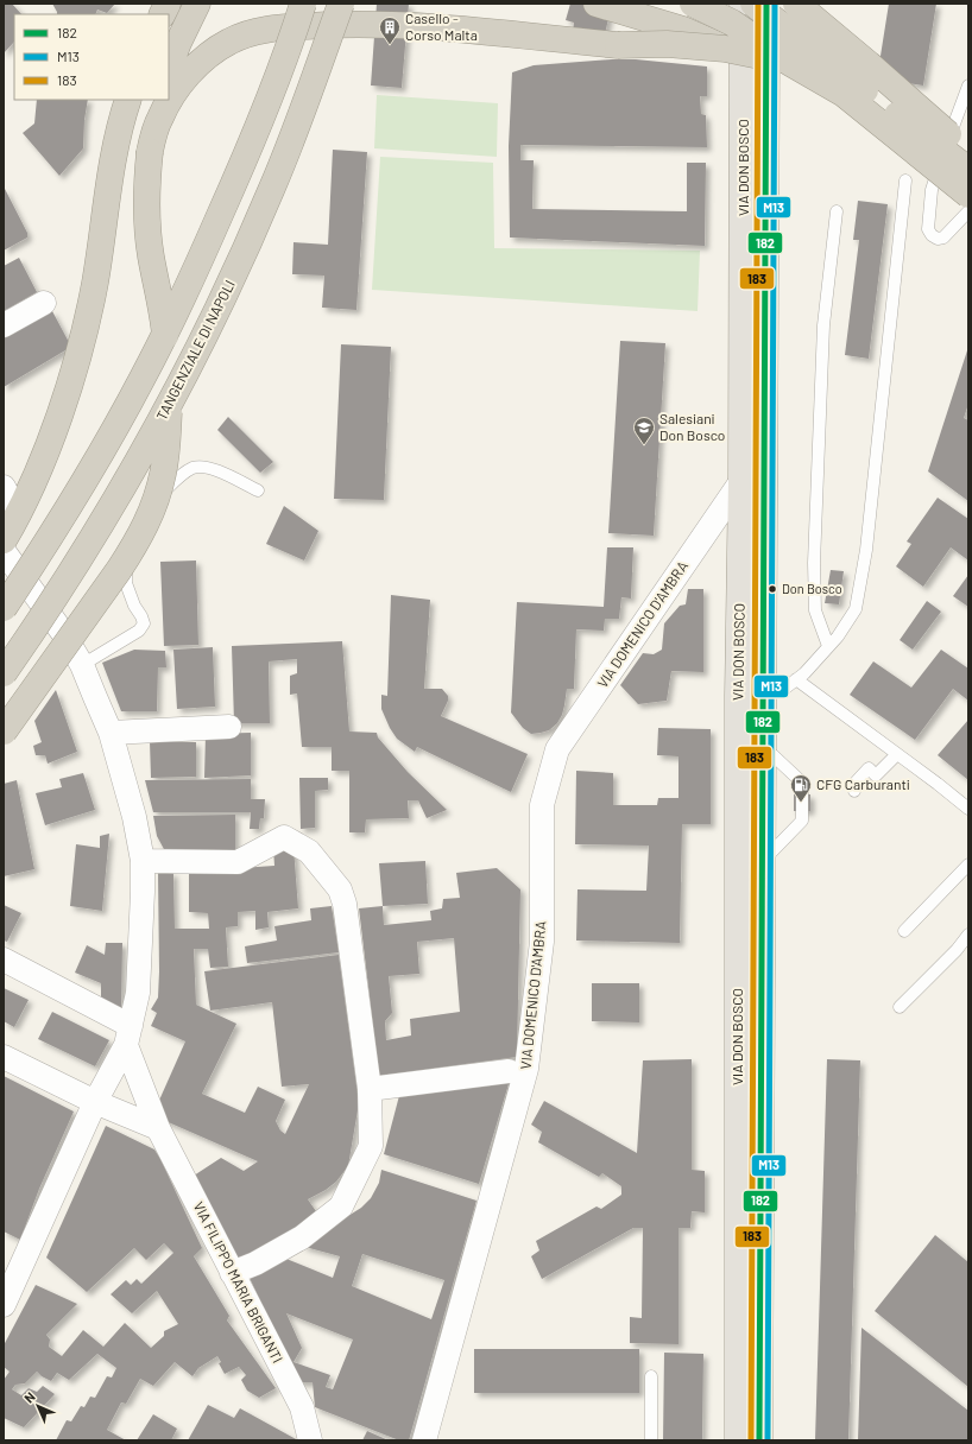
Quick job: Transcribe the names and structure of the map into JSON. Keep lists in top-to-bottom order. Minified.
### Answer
{"streets":{"highway":["TANGENZIALE DI NAPOLI"],"main road":["VIA DON BOSCO"],"street":["VIA DOMENICO D'AMBRA","VIA FILIPPO MARIA BRIGANTI"]},"crossings":[["VIA DON BOSCO","VIA DOMENICO D'AMBRA"]],"places":{"building":["Casello - Corso Malta"],"school or university":["Salesiani Don Bosco"],"other":["Don Bosco"],"fuel station":["CFG Carburanti"]},"lines":["transit line 182","transit line M13","transit line 183"],"legend":["182","M13","183"],"north":"top left"}
